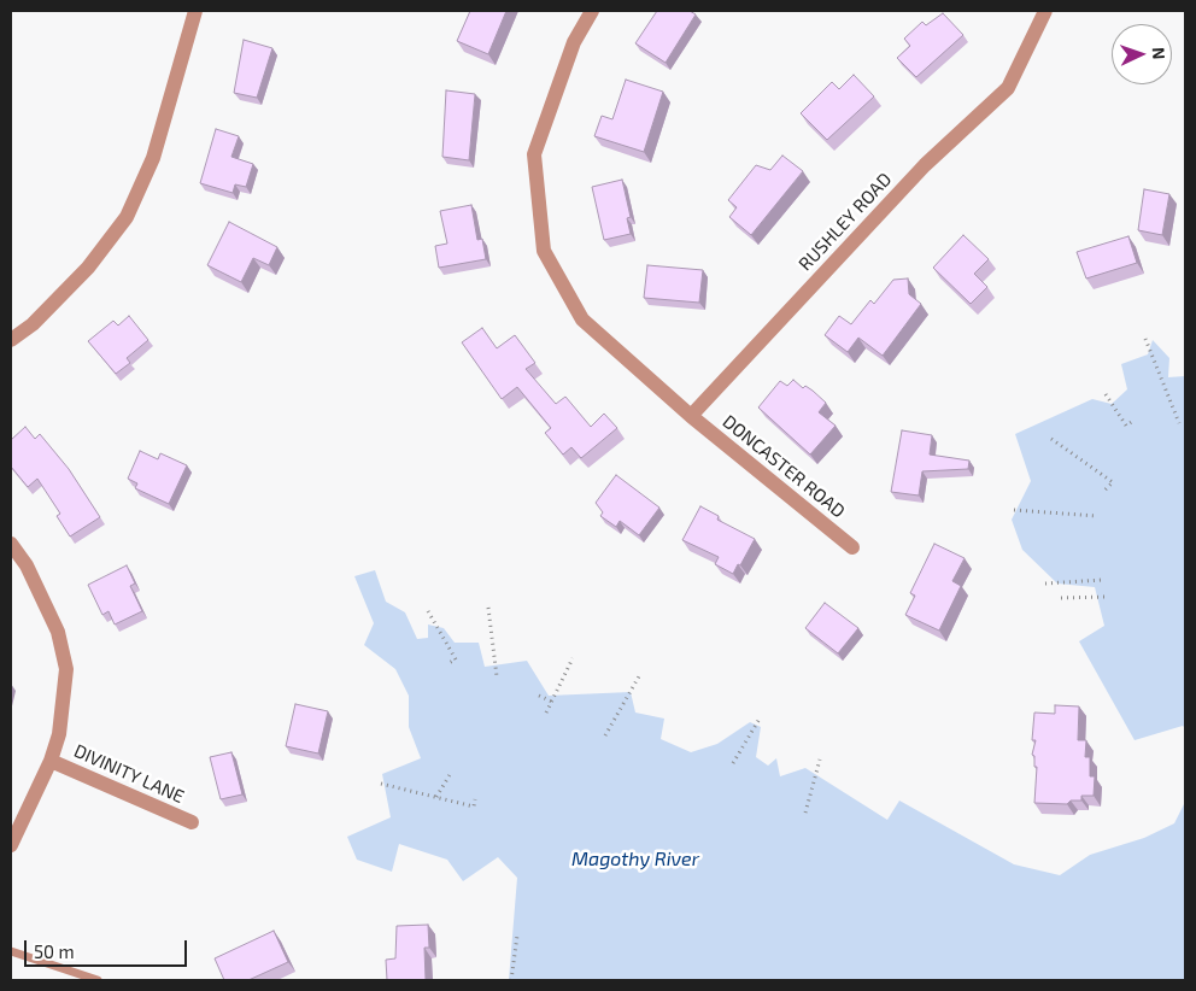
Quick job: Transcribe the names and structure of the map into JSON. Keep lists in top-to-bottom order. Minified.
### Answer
{"streets":{"street":["RUSHLEY ROAD","DONCASTER ROAD","DIVINITY LANE"]},"crossings":[["RUSHLEY ROAD","DONCASTER ROAD"]],"water":["Magothy River"],"scale_bar":"50 m","north":"right"}
